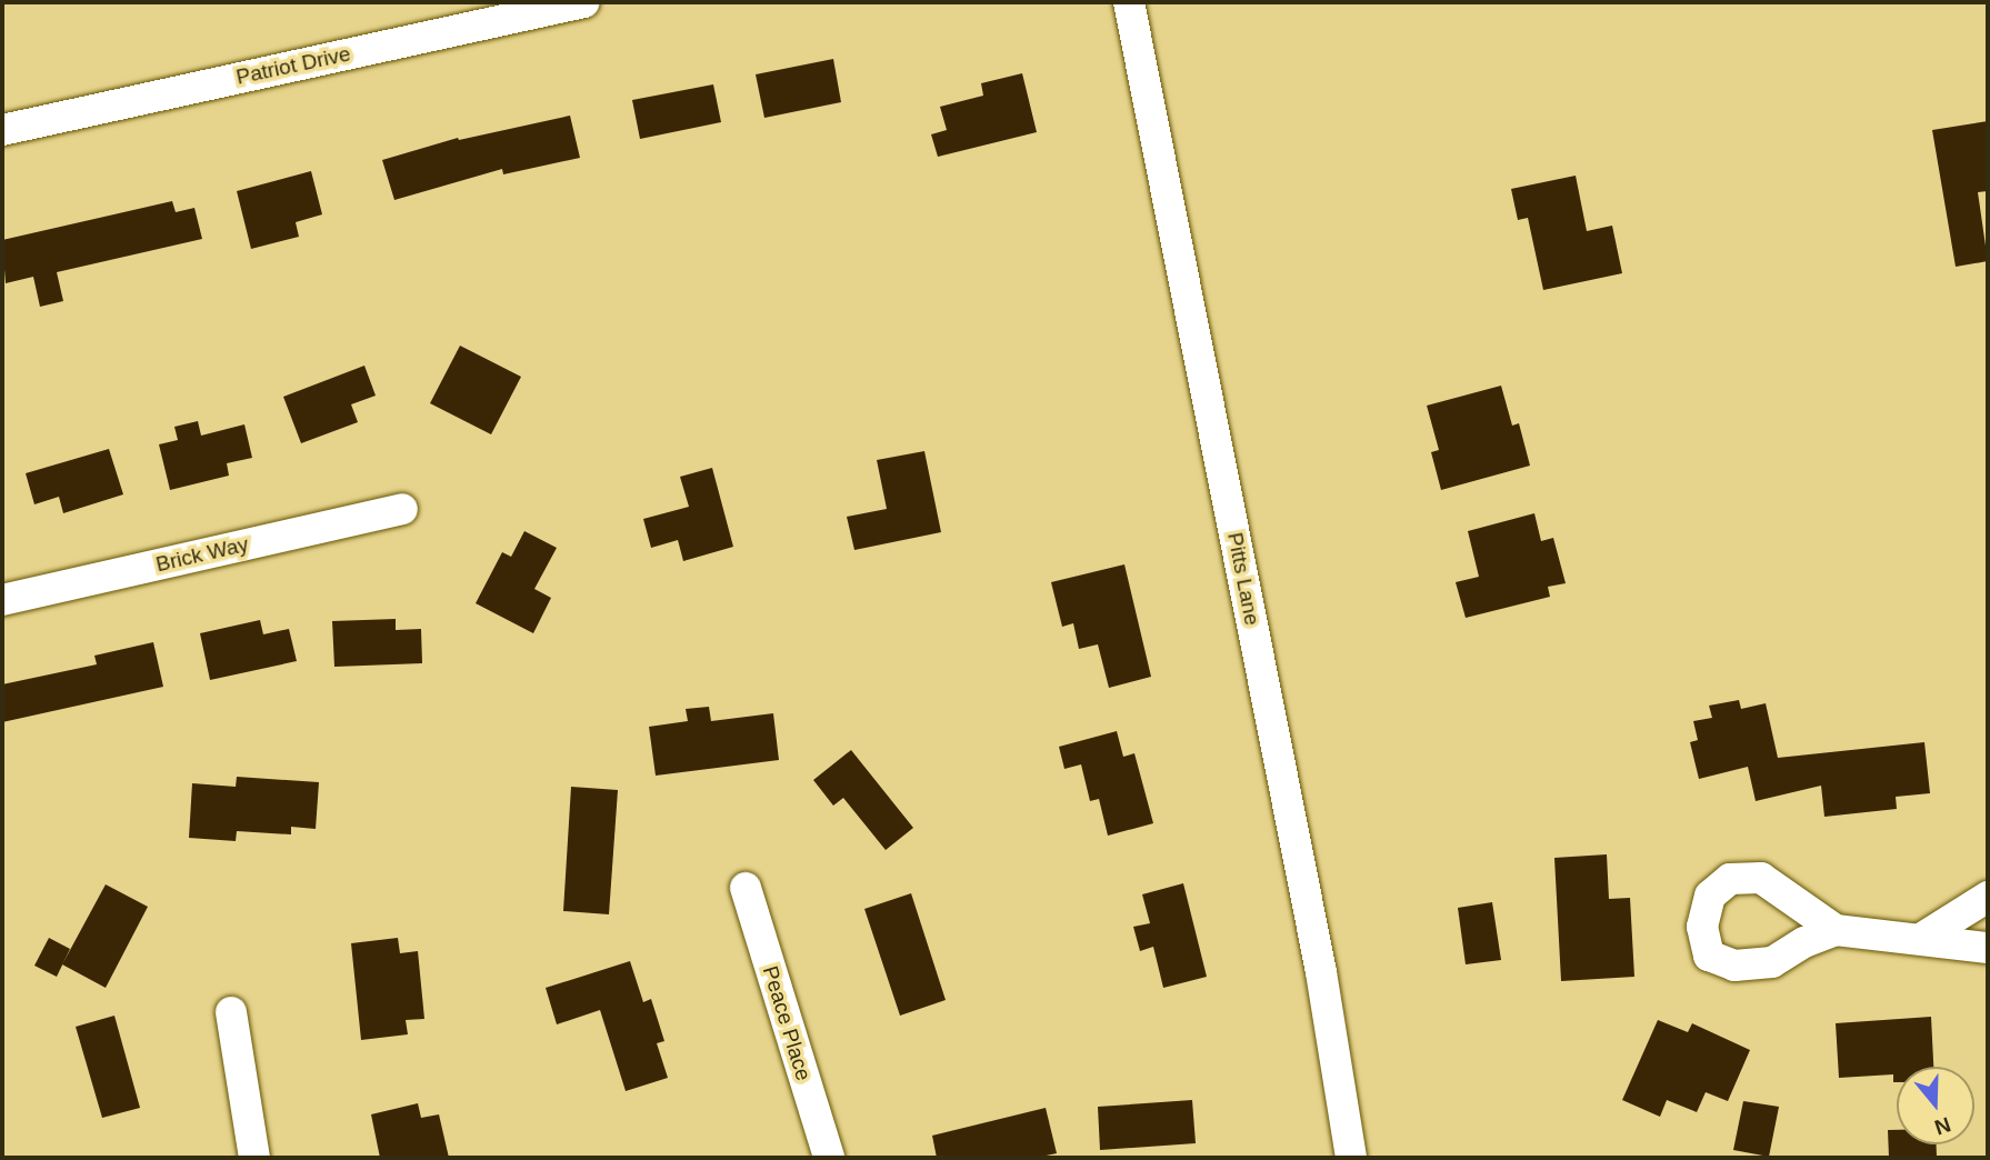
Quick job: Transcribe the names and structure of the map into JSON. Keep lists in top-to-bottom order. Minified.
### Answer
{"streets":{"street":["Patriot Drive","Brick Way","Pitts Lane","Peace Place"]},"north":"bottom"}
